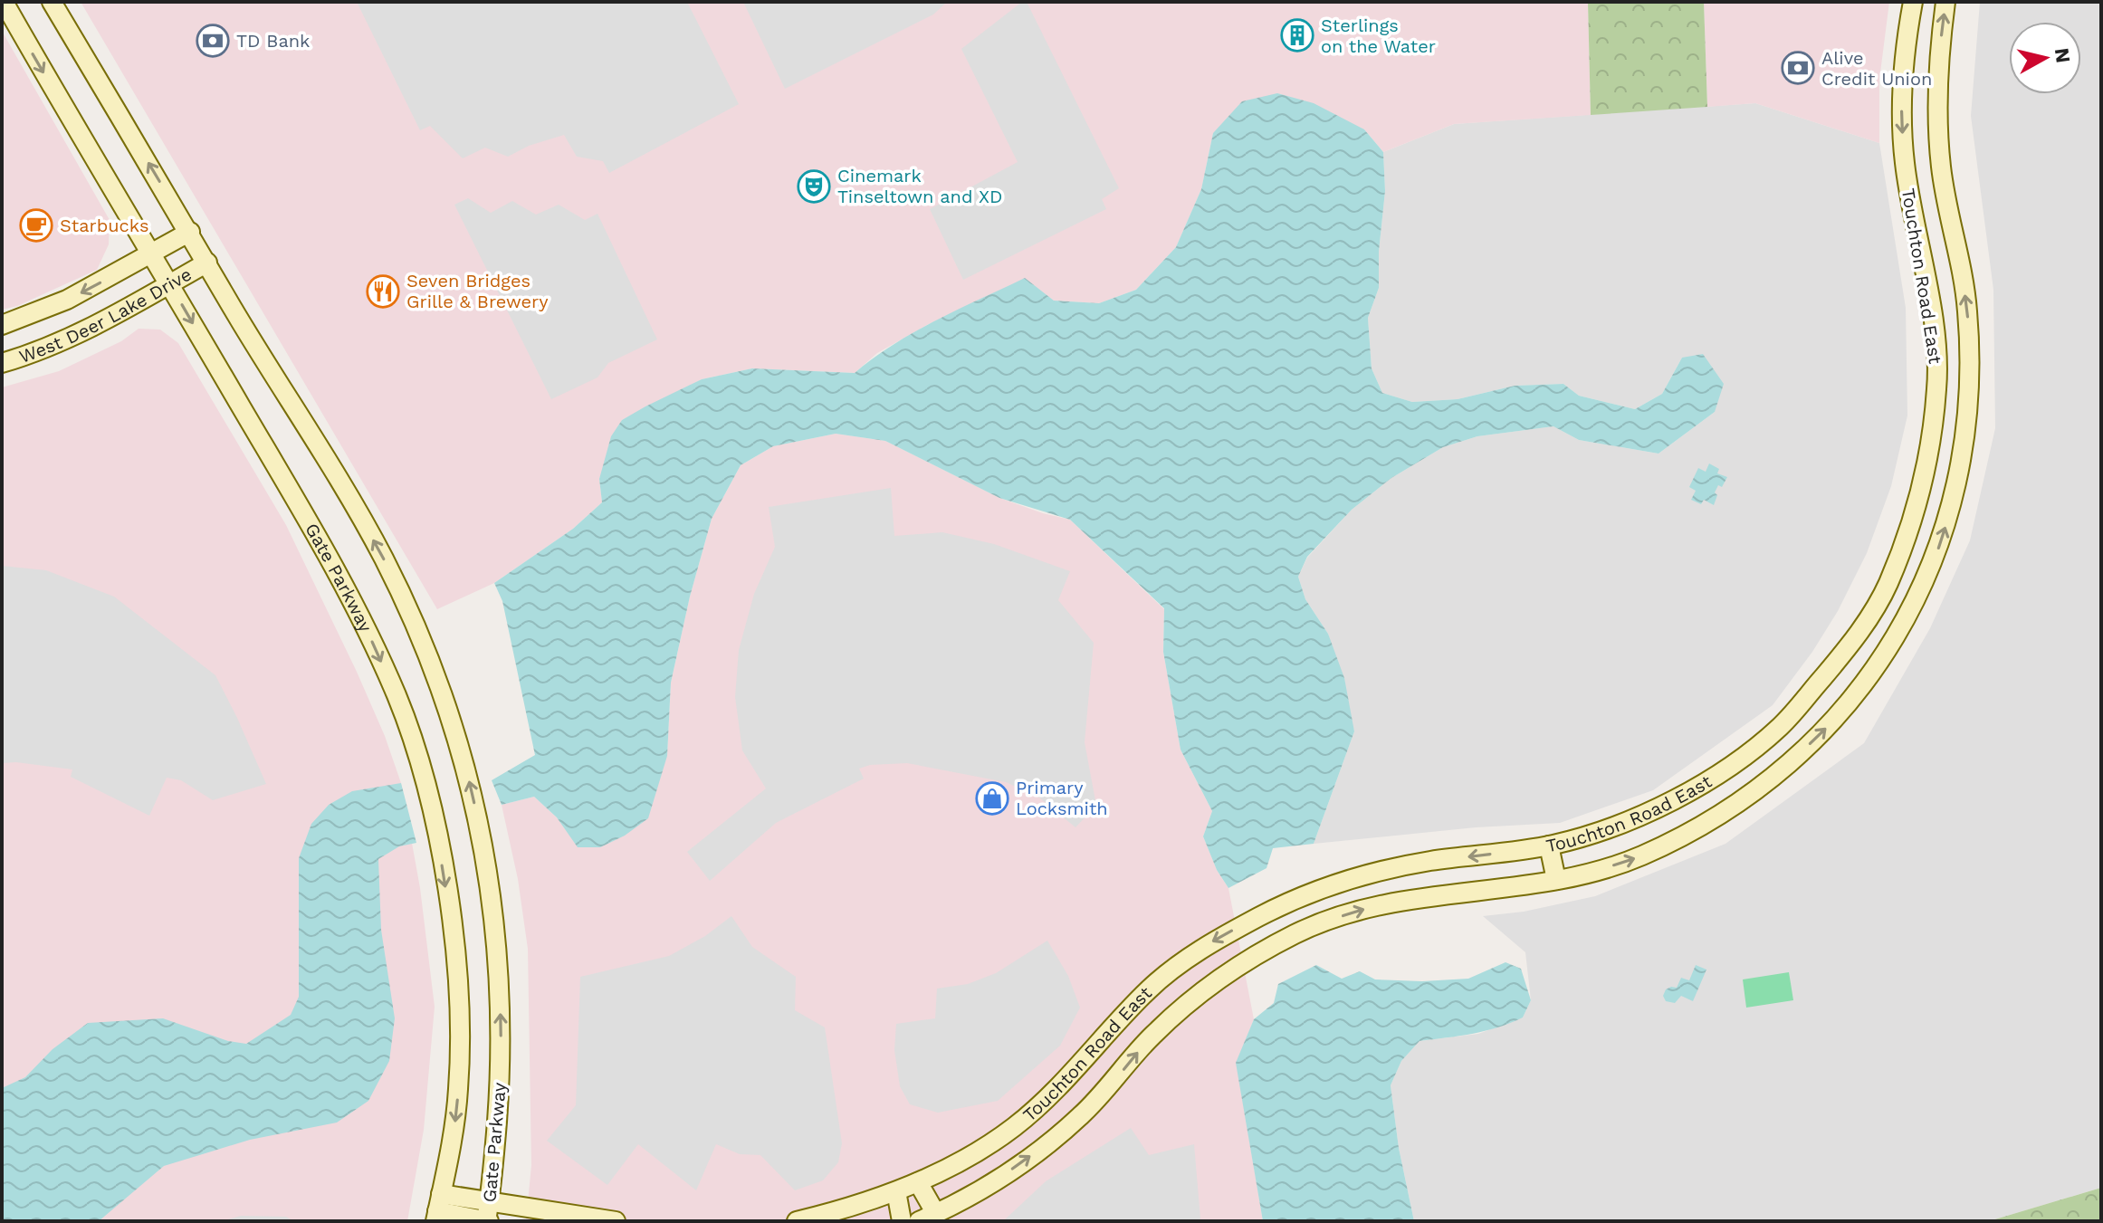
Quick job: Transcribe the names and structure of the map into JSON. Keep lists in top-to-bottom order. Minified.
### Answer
{"streets":{"street":["Touchton Road East","West Deer Lake Drive","Gate Parkway"]},"crossings":[["West Deer Lake Drive","Gate Parkway"]],"places":{"building":["Sterlings on the Water"],"bank":["TD Bank","Alive Credit Union"],"theatre":["Cinemark Tinseltown and XD"],"cafe":["Starbucks"],"restaurant":["Seven Bridges Grille & Brewery"],"shop":["Primary Locksmith"]},"north":"right"}
